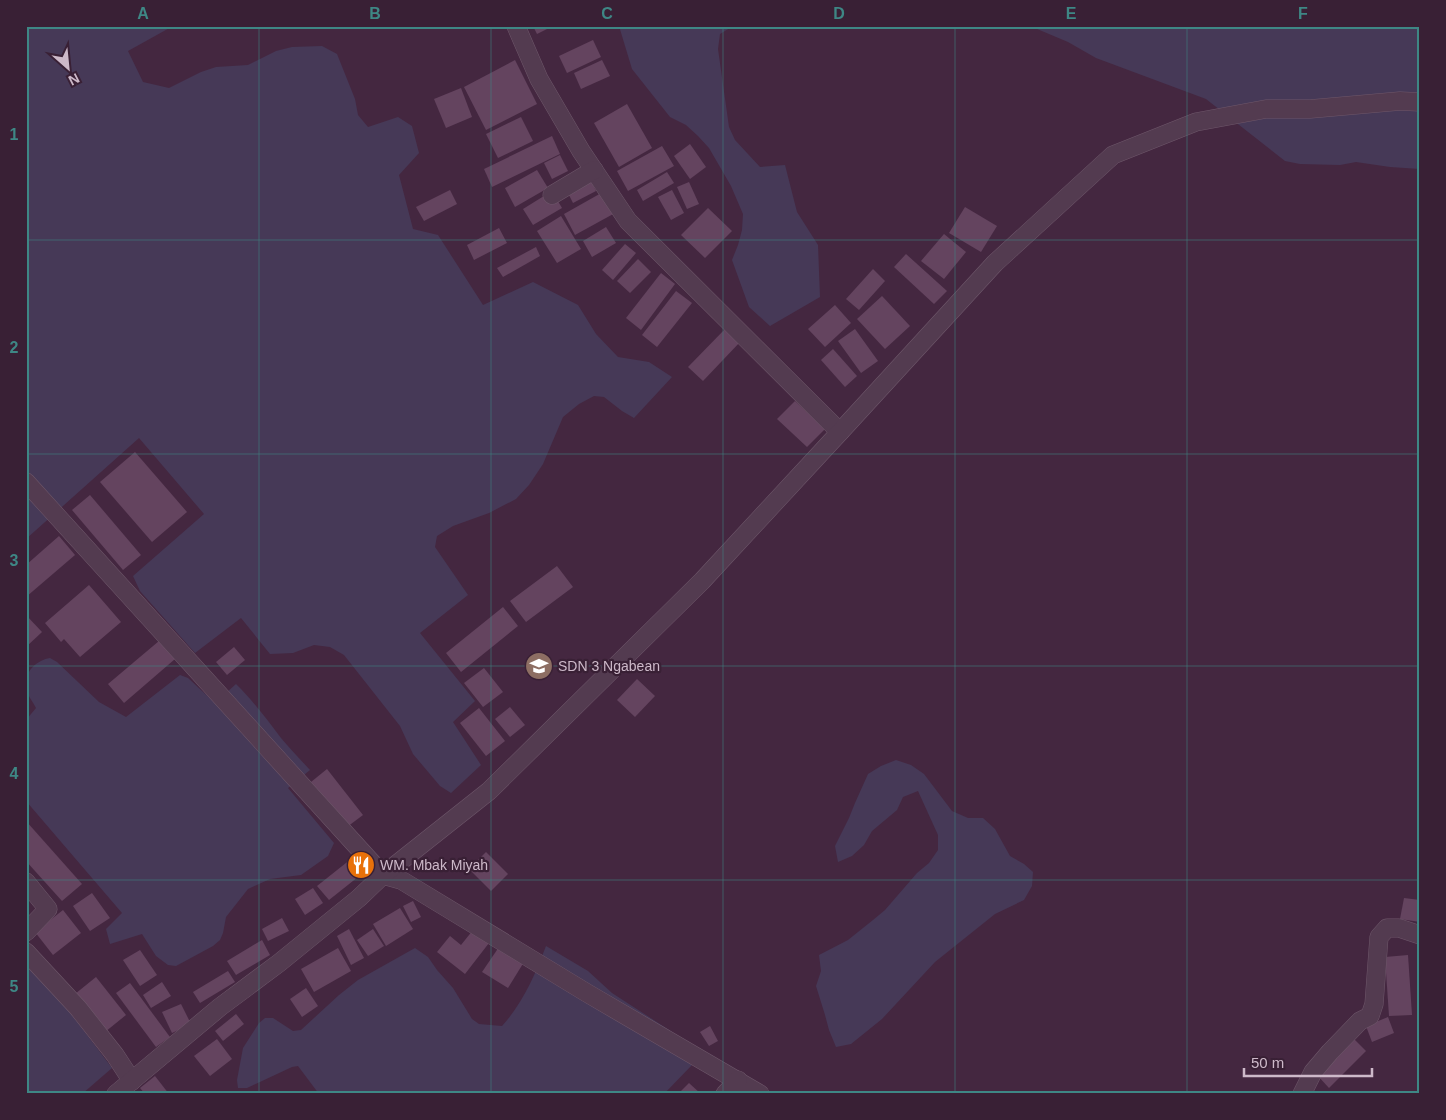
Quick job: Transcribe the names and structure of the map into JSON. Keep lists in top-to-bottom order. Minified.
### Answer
{"places":{"school or university":["SDN 3 Ngabean"],"restaurant":["WM. Mbak Miyah"]},"scale_bar":"50 m","north":"bottom right","grid":{"columns":["A","B","C","D","E","F"],"rows":["1","2","3","4","5"]}}
